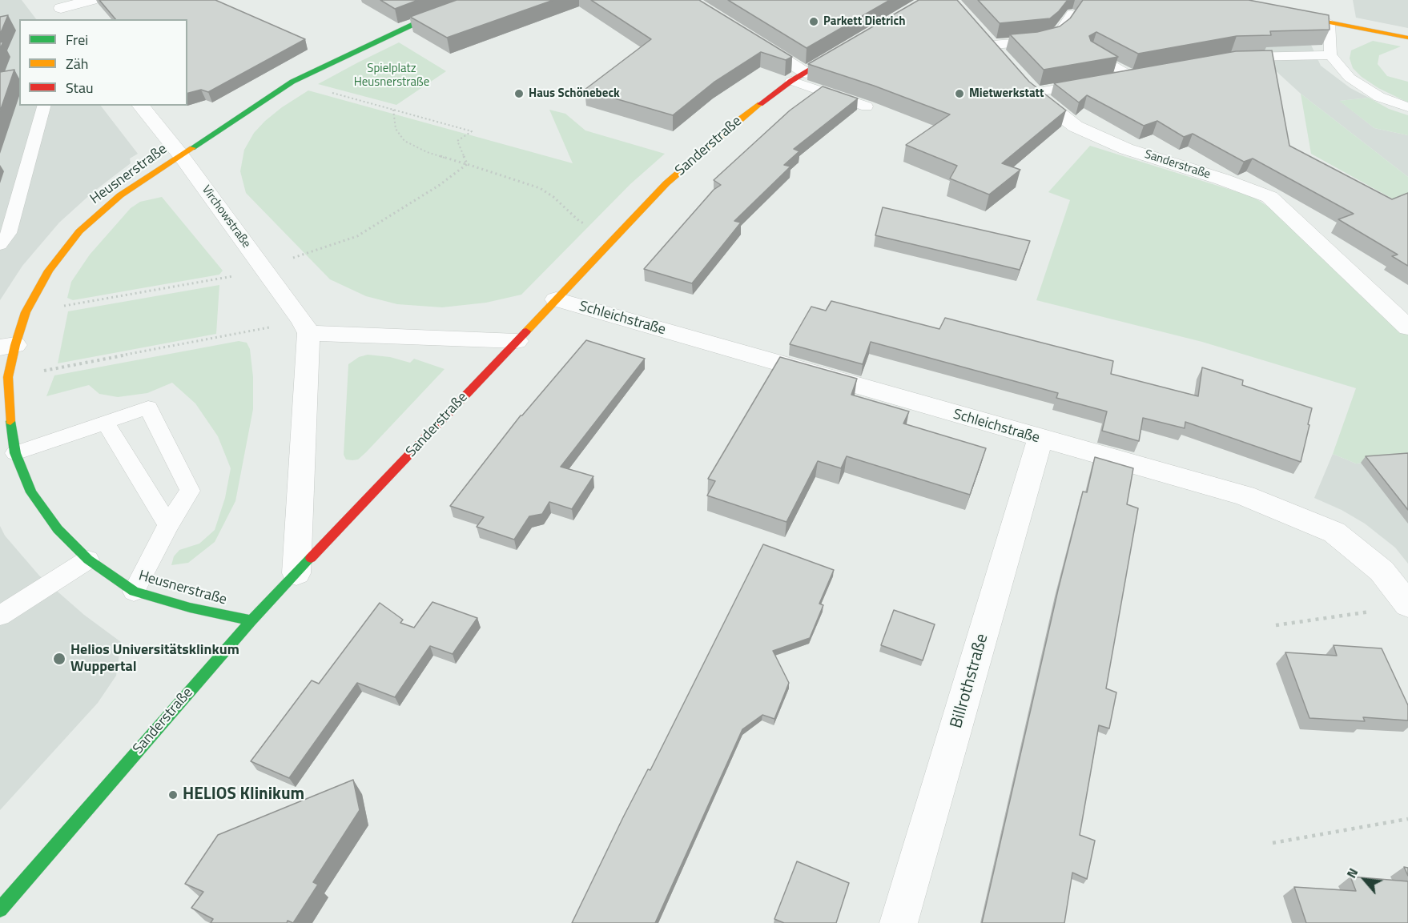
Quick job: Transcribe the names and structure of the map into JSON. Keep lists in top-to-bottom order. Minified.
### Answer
{"streets":{"street":["Sanderstraße","Heusnerstraße","Virchowstraße","Schleichstraße","Billrothstraße"]},"crossings":[["Sanderstraße","Heusnerstraße"],["Sanderstraße","Schleichstraße"],["Heusnerstraße","Virchowstraße"],["Schleichstraße","Billrothstraße"]],"parks":["Spielplatz Heusnerstraße"],"places":["Parkett Dietrich","Haus Schönebeck","Mietwerkstatt","Helios Universitätsklinkum Wuppertal","HELIOS Klinikum"],"legend":["Frei","Zäh","Stau"],"north":"top left"}
